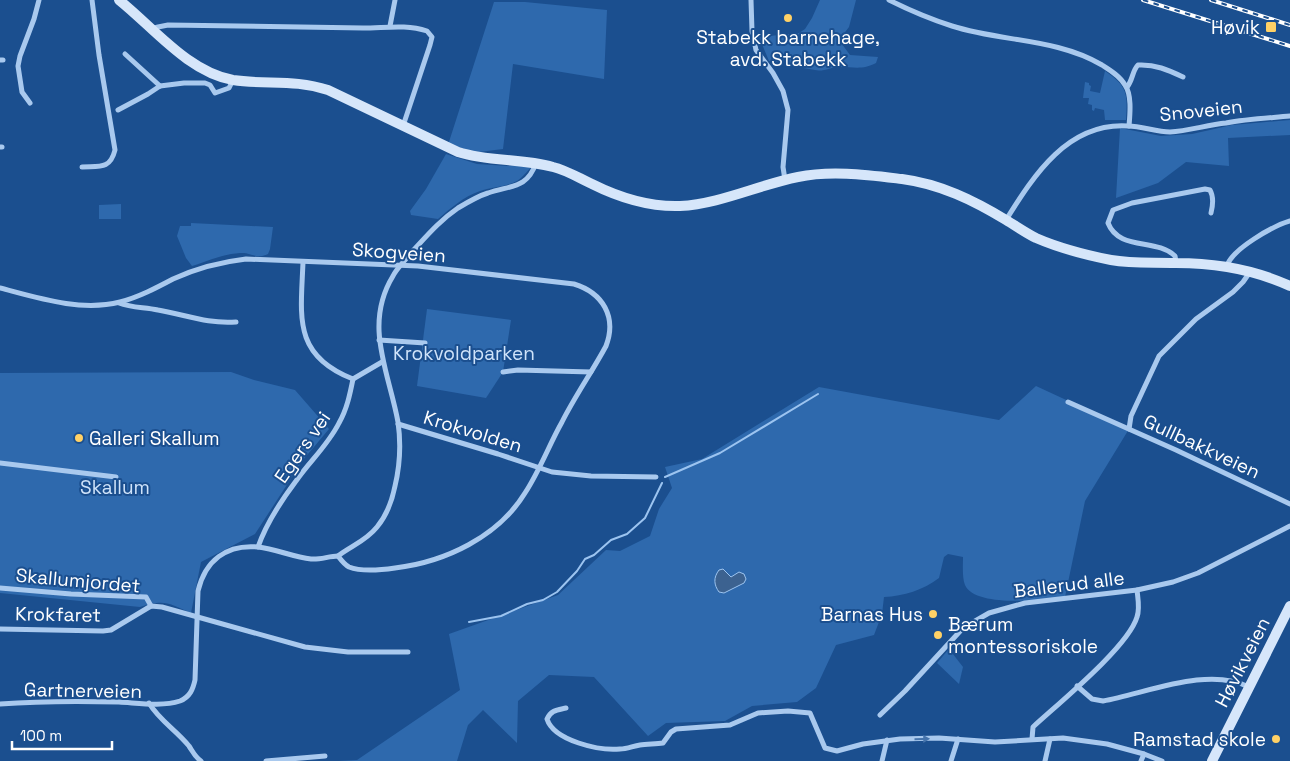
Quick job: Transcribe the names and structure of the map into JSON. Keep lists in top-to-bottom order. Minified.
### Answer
{"streets":{"main road":["Høvikveien"],"street":["Snoveien","Skogveien","Krokvolden","Gullbakkveien","Egers vei","Skallumjordet","Ballerud alle","Krokfaret","Gartnerveien"]},"crossings":[["Skogveien","Krokvolden"],["Skallumjordet","Krokfaret"]],"parks":["Krokvoldparken","Skallum"],"places":{"other":["Stabekk barnehage, avd. Stabekk","Galleri Skallum","Barnas Hus","Bærum montessoriskole","Ramstad skole"],"transit":["Høvik"]},"scale_bar":"100 m"}
